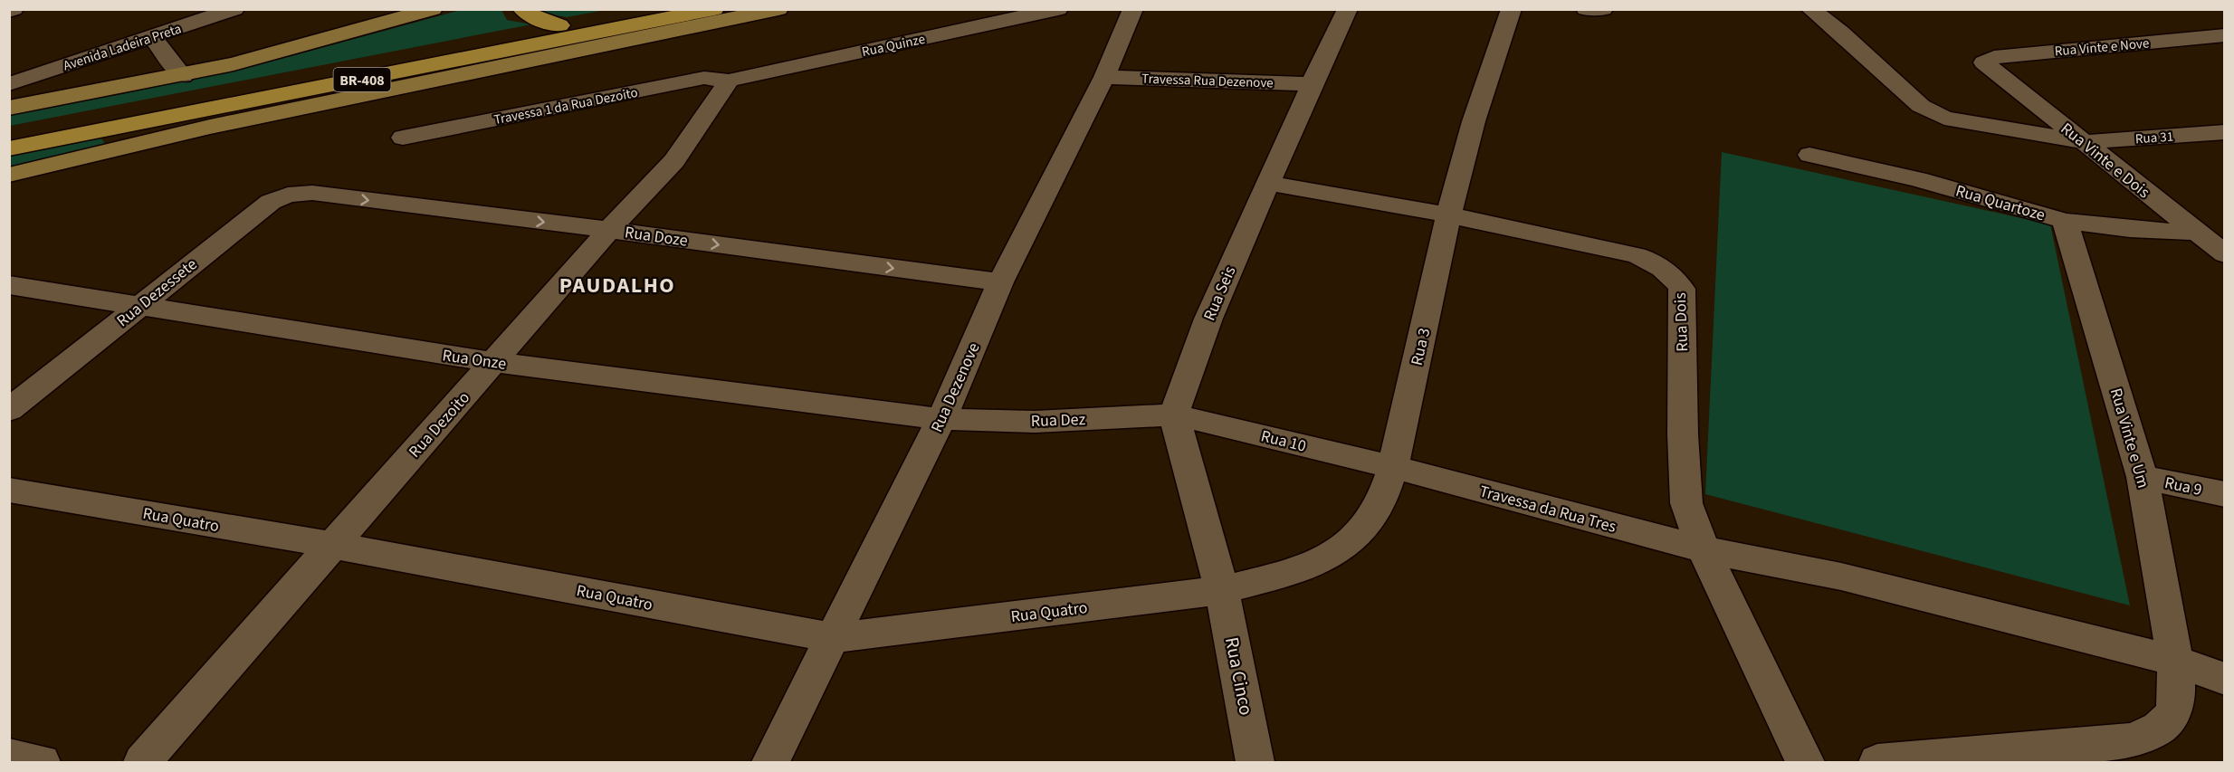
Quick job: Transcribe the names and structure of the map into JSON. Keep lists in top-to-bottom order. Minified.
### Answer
{"streets":{"highway":["BR-408"],"street":["Rua Quinze","Avenida Ladeira Preta","Rua Vinte e Nove","Travessa Rua Dezenove","Travessa 1 da Rua Dezoito","Rua 31","Rua Vinte e Dois","Rua Quartoze","Rua Doze","Rua Dezessete","Rua Seis","Rua Dois","Rua 3","Rua Onze","Rua Dezenove","Rua Dez","Rua Dezoito","Rua Vinte e Um","Rua 10","Rua 9","Travessa da Rua Tres","Rua Quatro","Rua Cinco"]},"crossings":[["Rua Quinze","Travessa 1 da Rua Dezoito"],["Rua Quinze","Rua Dezoito"],["Rua Vinte e Nove","Rua Vinte e Dois"],["Travessa Rua Dezenove","Rua Seis"],["Travessa Rua Dezenove","Rua Dezenove"],["Travessa 1 da Rua Dezoito","Rua Dezoito"],["Rua 31","Rua Vinte e Dois"],["Rua Vinte e Dois","Rua Quartoze"],["Rua Quartoze","Rua Vinte e Um"],["Rua Doze","Rua Dezessete"],["Rua Doze","Rua Dezenove"],["Rua Doze","Rua Dezoito"],["Rua Dezessete","Rua Onze"],["Rua Seis","Rua Dois"],["Rua Seis","Rua Dez"],["Rua Seis","Rua 10"],["Rua Dois","Rua 3"],["Rua Dois","Travessa da Rua Tres"],["Rua 3","Rua 10"],["Rua 3","Travessa da Rua Tres"],["Rua 3","Rua Quatro"],["Rua 3","Rua Cinco"],["Rua Onze","Rua Dezenove"],["Rua Onze","Rua Dez"],["Rua Onze","Rua Dezoito"],["Rua Dezenove","Rua Dez"],["Rua Dezenove","Rua Quatro"],["Rua Dez","Rua 10"],["Rua Dezoito","Rua Quatro"],["Rua Vinte e Um","Rua 9"],["Rua Vinte e Um","Travessa da Rua Tres"],["Rua 10","Travessa da Rua Tres"],["Rua Quatro","Rua Cinco"]],"one_way":["Rua Doze"],"districts":["PAUDALHO"]}
